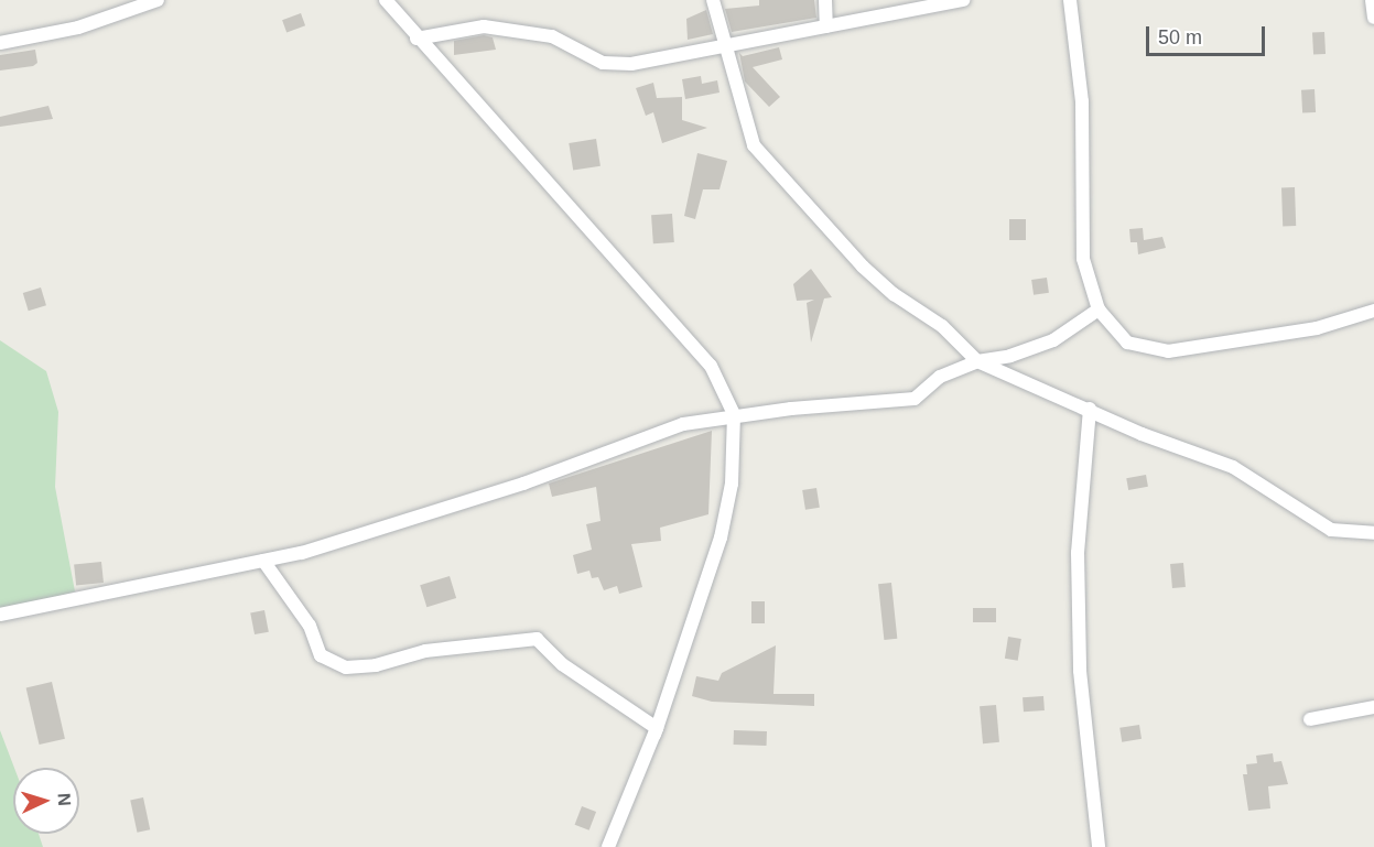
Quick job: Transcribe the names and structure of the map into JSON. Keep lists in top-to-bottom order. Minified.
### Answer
{"scale_bar":"50 m","north":"right"}
